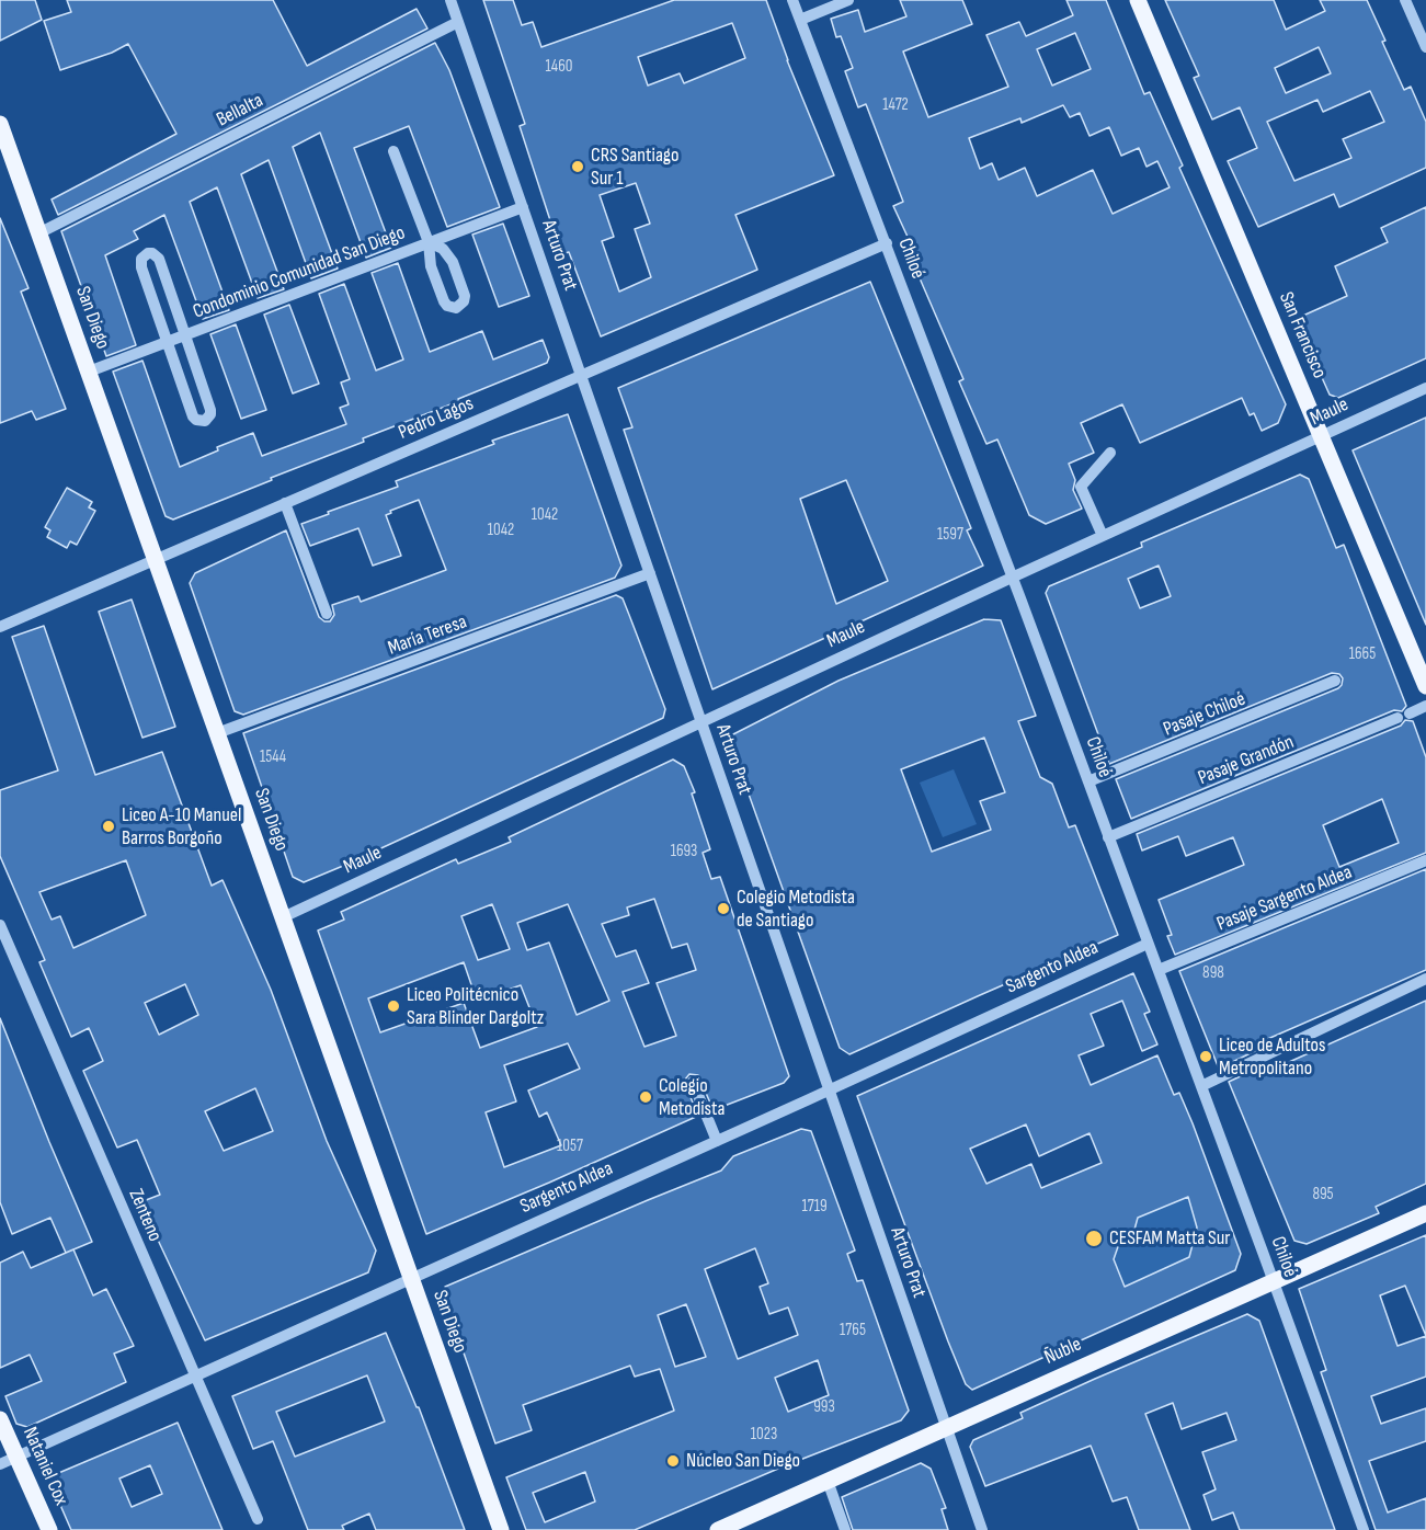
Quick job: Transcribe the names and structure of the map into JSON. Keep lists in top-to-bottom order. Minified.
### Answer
{"streets":{"main road":["San Diego","San Francisco","Ñuble","Nataniel Cox"],"street":["Bellalta","Arturo Prat","Chiloé","Condominio Comunidad San Diego","Maule","Pedro Lagos","María Teresa","Pasaje Chiloé","Pasaje Grandón","Pasaje Sargento Aldea","Sargento Aldea","Zenteno"]},"crossings":[["Bellalta","Arturo Prat"],["Bellalta","San Diego"],["Arturo Prat","Condominio Comunidad San Diego"],["Arturo Prat","Maule"],["Arturo Prat","Pedro Lagos"],["Arturo Prat","María Teresa"],["Arturo Prat","Sargento Aldea"],["Arturo Prat","Ñuble"],["Chiloé","Maule"],["Chiloé","Pedro Lagos"],["Chiloé","Pasaje Chiloé"],["Chiloé","Pasaje Grandón"],["Chiloé","Pasaje Sargento Aldea"],["Chiloé","Sargento Aldea"],["Chiloé","Ñuble"],["Condominio Comunidad San Diego","San Diego"],["San Diego","Maule"],["San Diego","Pedro Lagos"],["San Diego","María Teresa"],["San Diego","Sargento Aldea"],["San Francisco","Maule"],["Sargento Aldea","Zenteno"],["Sargento Aldea","Nataniel Cox"]],"places":["CRS Santiago Sur 1","Liceo A-10 Manuel Barros Borgoño","Colegio Metodista de Santiago","Liceo Politécnico Sara Blinder Dargoltz","Liceo de Adultos Metropolitano","Colegio Metodista","CESFAM Matta Sur","Núcleo San Diego"],"house_numbers":["1460","1472","1042","1042","1597","1665","1544","1693","898","1057","895","1719","1765","993","1023"]}
